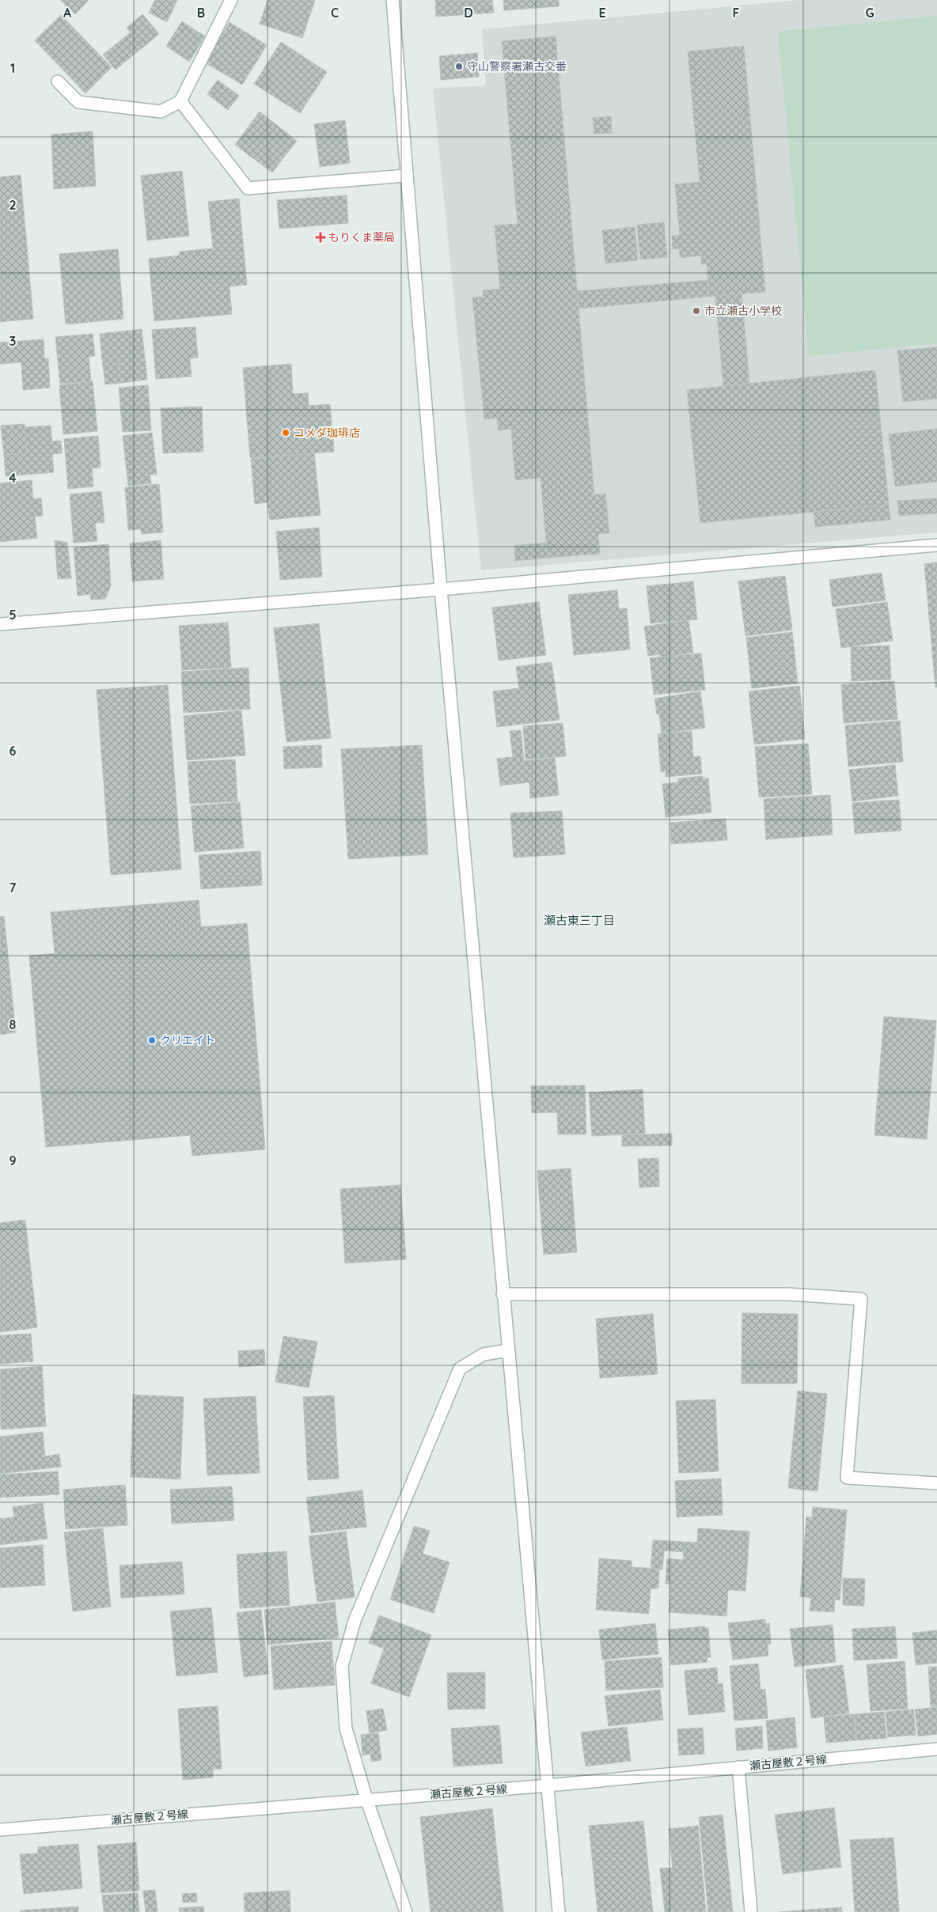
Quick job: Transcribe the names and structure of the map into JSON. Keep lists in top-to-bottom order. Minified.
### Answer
{"streets":{"street":["瀬古屋敷２号線"]},"districts":["瀬古東三丁目"],"places":{"other":["守山警察署瀬古交番","市立瀬古小学校","コメダ珈琲店","クリエイト"],"health":["もりくま薬局"]},"grid":{"columns":["A","B","C","D","E","F","G"],"rows":["1","2","3","4","5","6","7","8","9"]}}
